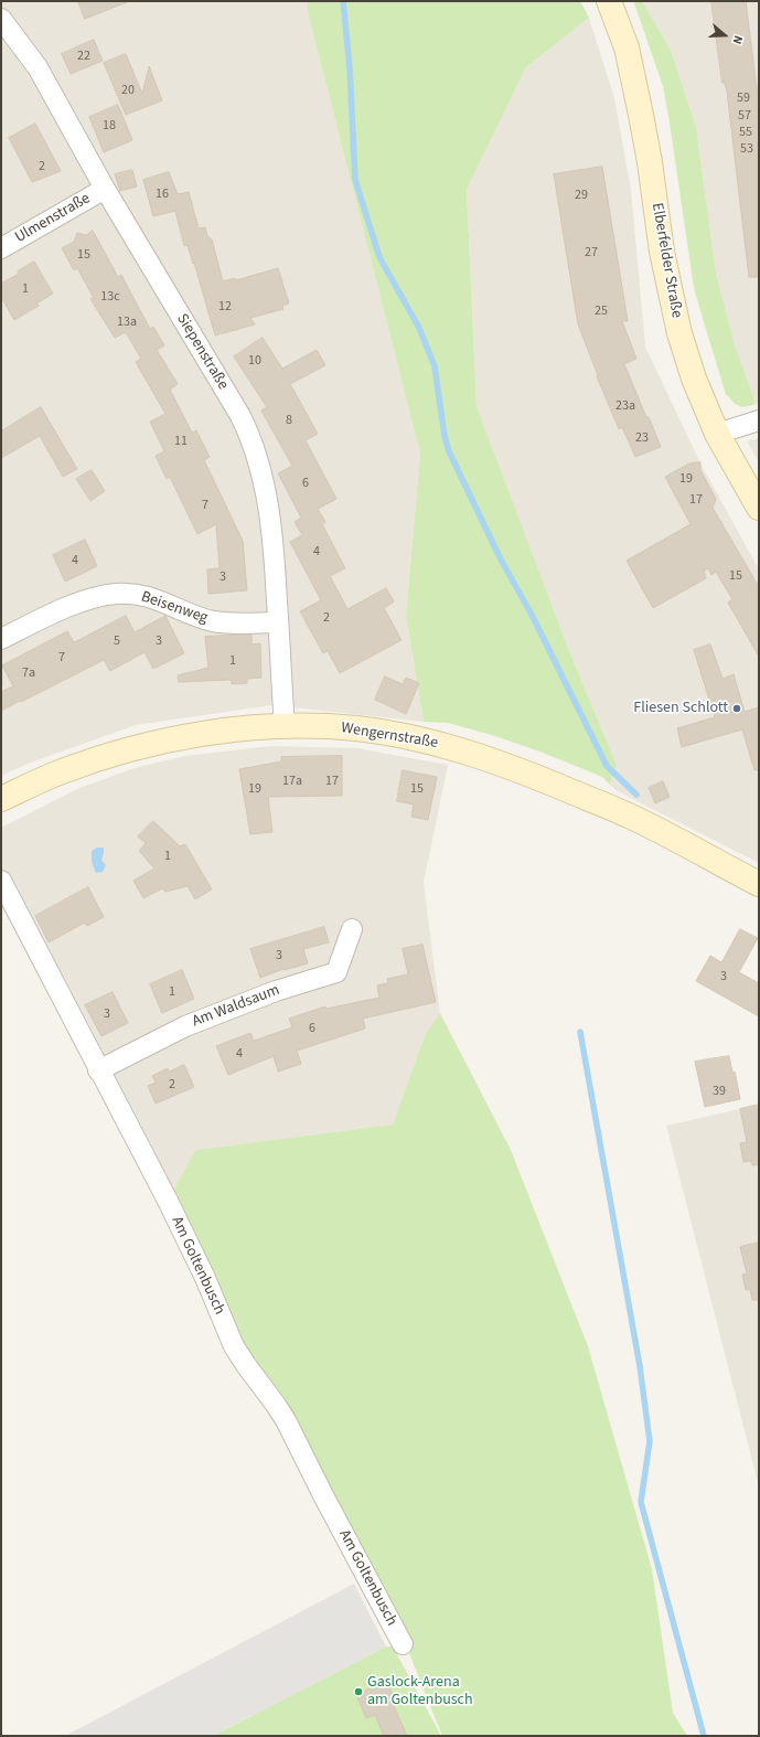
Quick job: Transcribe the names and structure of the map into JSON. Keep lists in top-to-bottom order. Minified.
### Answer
{"streets":{"main road":["Elberfelder Straße","Wengernstraße"],"street":["Ulmenstraße","Siepenstraße","Beisenweg","Am Waldsaum","Am Goltenbusch"]},"crossings":[["Ulmenstraße","Siepenstraße"],["Siepenstraße","Beisenweg"],["Siepenstraße","Wengernstraße"],["Am Waldsaum","Am Goltenbusch"]],"places":["Fliesen Schlott","Gaslock-Arena am Goltenbusch"],"house_numbers":["22","20","59","57","18","55","53","2","16","29","27","15","1","13c","12","25","13a","10","23a","8","23","11","19","6","17","7","4","4","15","3","2","5","3","7","1","7a","17a","17","19","15","1","3","3","1","3","6","4","2","39"],"north":"right"}
